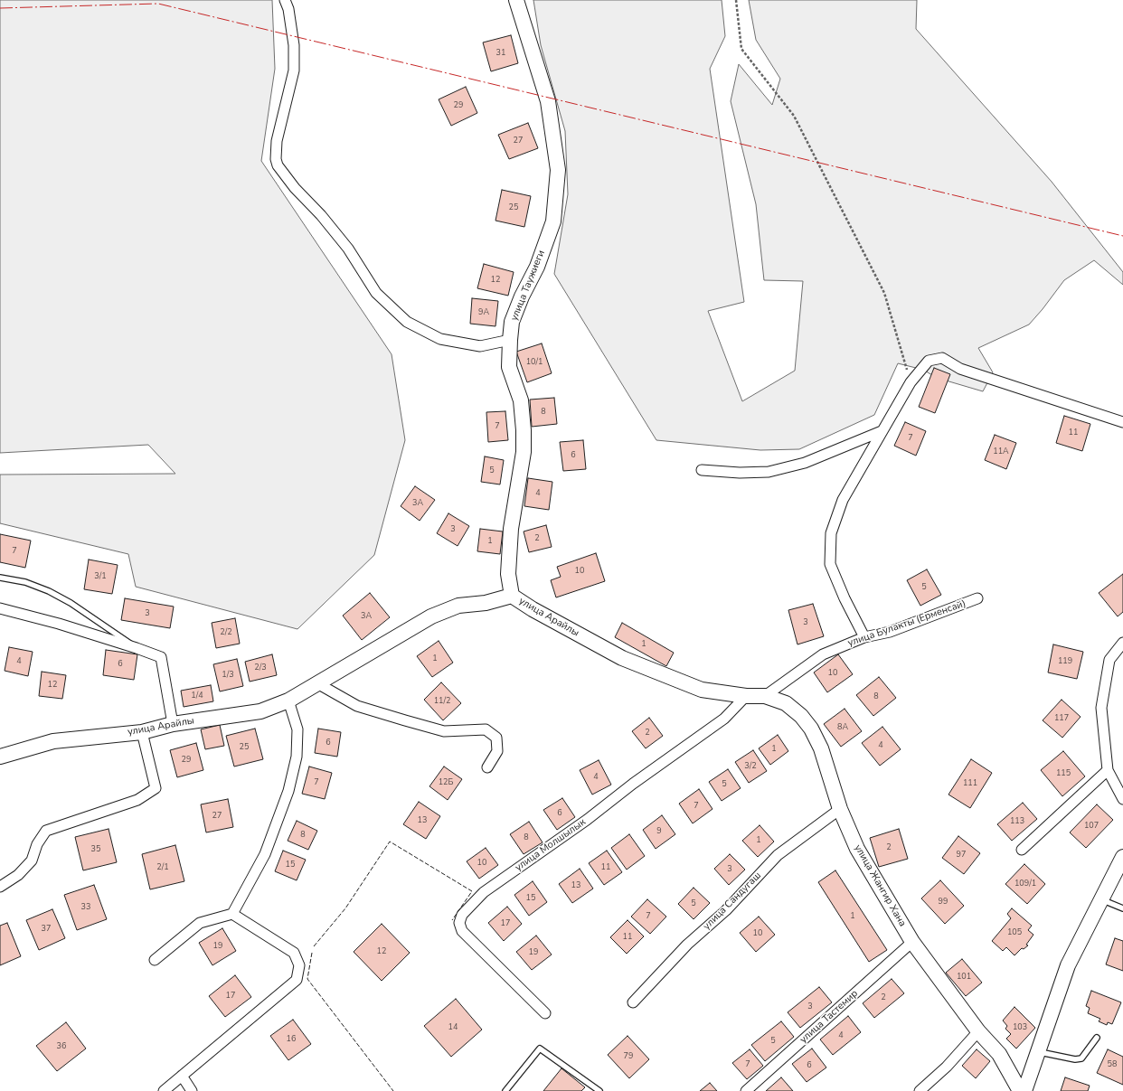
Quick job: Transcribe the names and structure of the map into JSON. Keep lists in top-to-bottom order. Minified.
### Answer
{"streets":{"street":["улица Таужиеги","улица Арайлы","улица Булакты (Ерменсай)","улица Молшылык","улица Жангир Хана","улица Сандугаш","улица Тастемир"]},"crossings":[["улица Таужиеги","улица Арайлы"],["улица Арайлы","улица Молшылык"],["улица Арайлы","улица Жангир Хана"],["улица Булакты (Ерменсай)","улица Жангир Хана"],["улица Молшылык","улица Жангир Хана"],["улица Жангир Хана","улица Сандугаш"],["улица Жангир Хана","улица Тастемир"]],"house_numbers":["31","29","27","25","12","9А","10/1","8","7","11","7","11А","6","5","4","3А","3","2","1","7","10","3/1","5","3","3А","3","2/2","1","1","4","119","6","2/3","10","1/3","12","1/4","8","11/2","117","8А","2","6","4","25","1","29","3/2","115","4","7","12Б","111","5","7","6","27","13","113","107","9","8","8","1","2","35","97","10","15","2/1","11","3","109/1","13","15","99","5","33","7","1","17","37","105","10","11","19","12","19","101","17","2","3","14","103","4","16","5","36","79","7","58","6"]}
